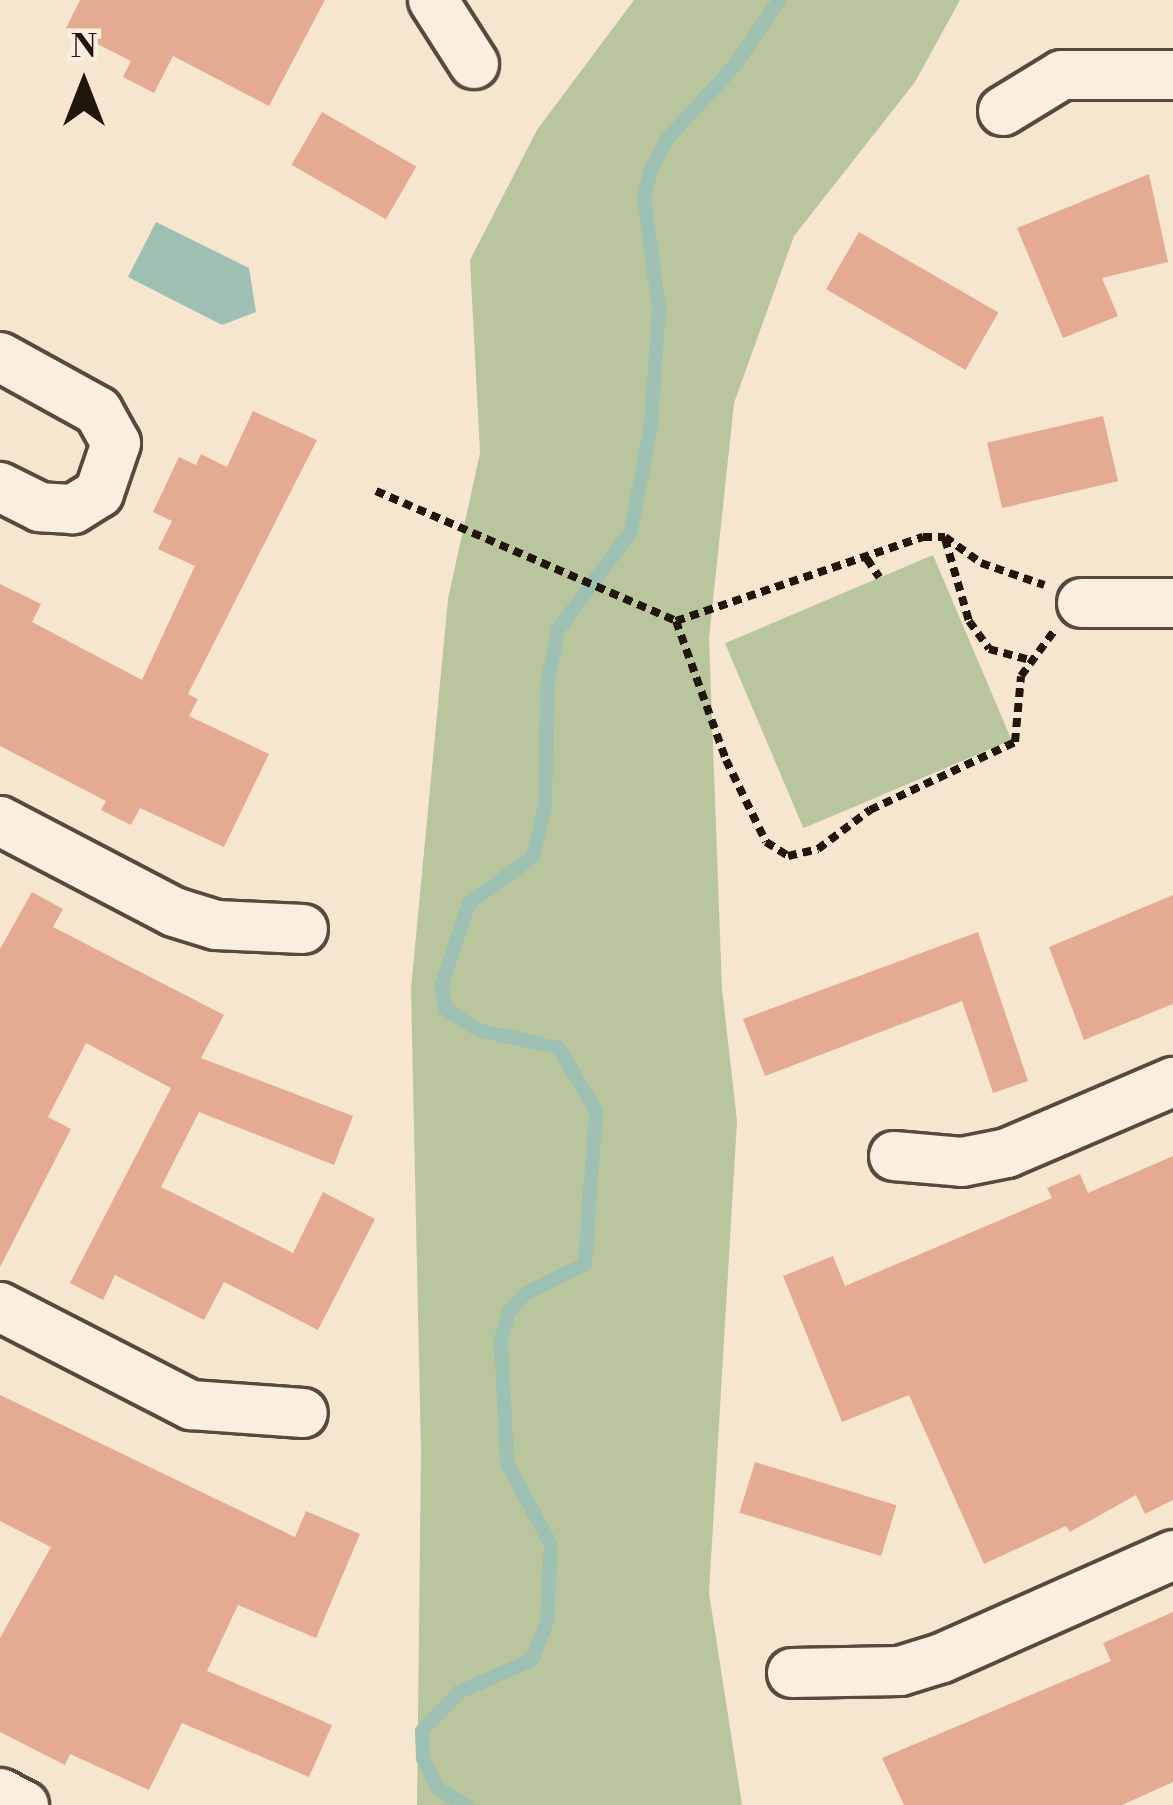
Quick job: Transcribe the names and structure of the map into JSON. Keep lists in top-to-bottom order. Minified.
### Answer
{"north":"top"}
